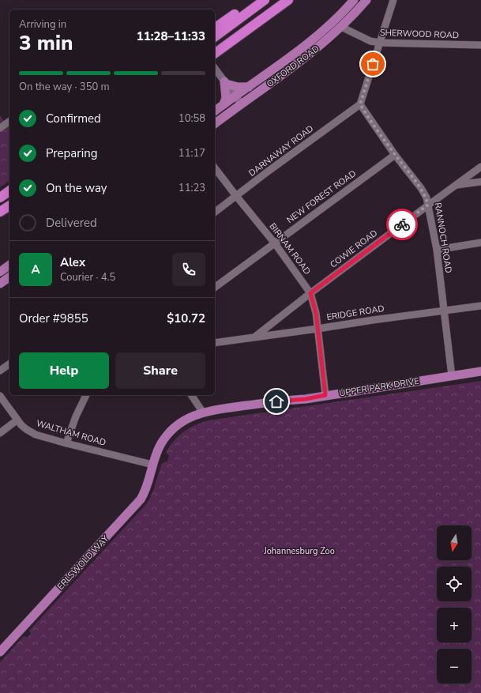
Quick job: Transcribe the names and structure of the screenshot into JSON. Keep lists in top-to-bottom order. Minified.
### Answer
{"streets":{"main road":["OXFORD ROAD","UPPER PARK DRIVE","ERLSWOLD WAY"],"street":["SHERWOOD ROAD","DARNAWAY ROAD","NEW FOREST ROAD","RANNOCH ROAD","BIRNAM ROAD","COWIE ROAD","ERIDGE ROAD","WALTHAM ROAD"]},"crossings":[["SHERWOOD ROAD","OXFORD ROAD"],["DARNAWAY ROAD","RANNOCH ROAD"],["DARNAWAY ROAD","BIRNAM ROAD"],["NEW FOREST ROAD","RANNOCH ROAD"],["NEW FOREST ROAD","BIRNAM ROAD"],["RANNOCH ROAD","COWIE ROAD"],["RANNOCH ROAD","ERIDGE ROAD"],["RANNOCH ROAD","UPPER PARK DRIVE"],["BIRNAM ROAD","COWIE ROAD"],["BIRNAM ROAD","ERIDGE ROAD"],["BIRNAM ROAD","UPPER PARK DRIVE"],["COWIE ROAD","ERIDGE ROAD"],["UPPER PARK DRIVE","WALTHAM ROAD"],["UPPER PARK DRIVE","ERLSWOLD WAY"],["WALTHAM ROAD","ERLSWOLD WAY"]],"parks":["Johannesburg Zoo"],"north":"bottom","page":{"heading":["3 min","Arriving in","11:28–11:33"],"panel":["Alex","Courier · 4.5","Order #9855","$10.72"],"bar":"On the way · 350 m","list":[["Confirmed","10:58"],["Preparing","11:17"],["On the way","11:23"],"Delivered"],"round":"A","buttons":["Help","Share"],"map_buttons":["+","−"]}}
